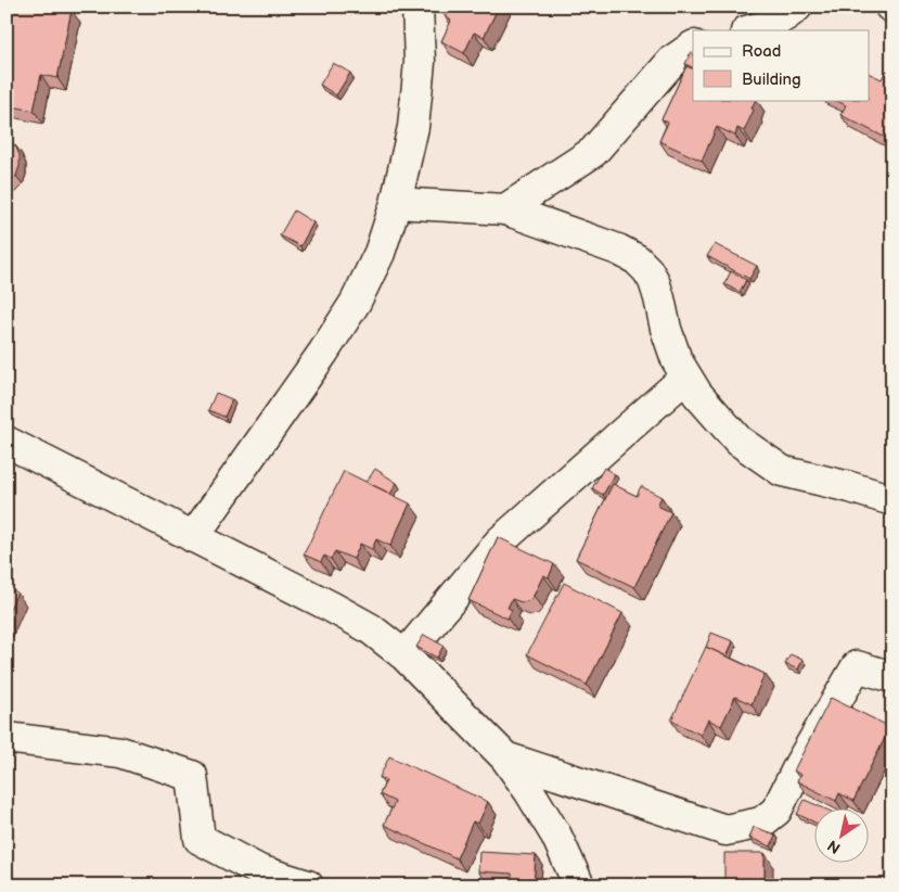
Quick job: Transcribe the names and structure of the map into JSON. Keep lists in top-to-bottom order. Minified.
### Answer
{"legend":["Road","Building"],"north":"bottom left"}
